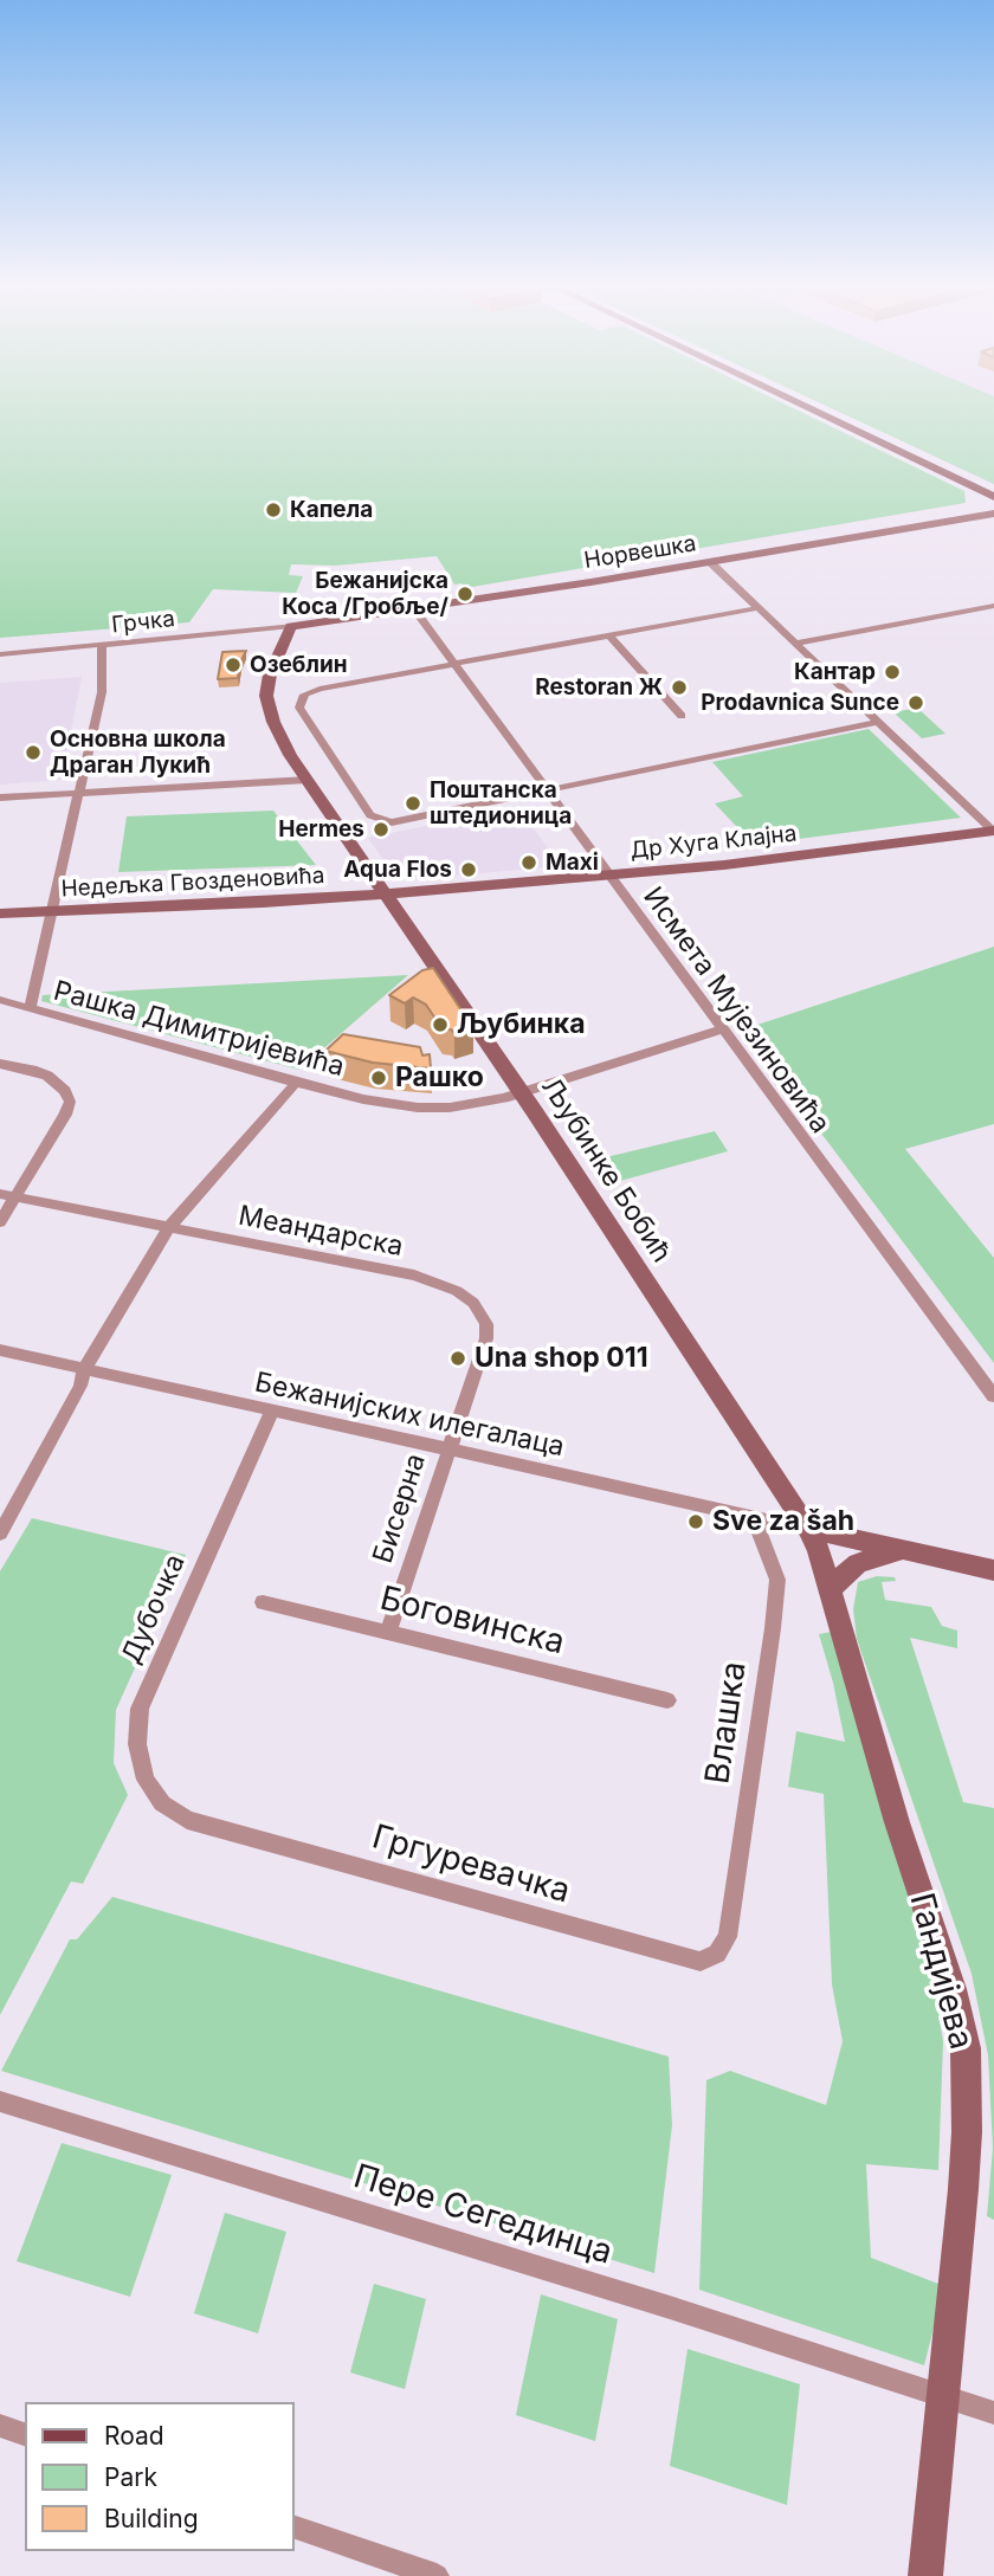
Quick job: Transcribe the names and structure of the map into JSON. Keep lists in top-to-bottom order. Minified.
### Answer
{"streets":{"main road":["Норвешка","Др Хуга Клајна","Недељка Гвозденовића","Љубинке Бобић","Гандијева"],"street":["Грчка","Исмета Мујезиновића","Рашка Димитријевића","Меандарска","Бежанијских илегалаца","Бисерна","Дубочка","Боговинска","Влашка","Гргуревачка","Пере Сегединца"]},"crossings":[["Норвешка","Грчка"],["Норвешка","Исмета Мујезиновића"],["Норвешка","Љубинке Бобић"],["Грчка","Љубинке Бобић"],["Др Хуга Клајна","Недељка Гвозденовића"],["Др Хуга Клајна","Исмета Мујезиновића"],["Др Хуга Клајна","Љубинке Бобић"],["Недељка Гвозденовића","Љубинке Бобић"],["Исмета Мујезиновића","Рашка Димитријевића"],["Рашка Димитријевића","Љубинке Бобић"],["Љубинке Бобић","Бежанијских илегалаца"],["Љубинке Бобић","Гандијева"],["Меандарска","Бежанијских илегалаца"],["Меандарска","Бисерна"],["Бежанијских илегалаца","Бисерна"],["Бежанијских илегалаца","Дубочка"],["Бежанијских илегалаца","Влашка"],["Бежанијских илегалаца","Гандијева"],["Бисерна","Боговинска"],["Дубочка","Гргуревачка"],["Влашка","Гргуревачка"],["Гандијева","Пере Сегединца"]],"places":["Капела","Бежанијска Коса /Гробље/","Озеблин","Кантар","Restoran Ж","Prodavnica Sunce","Основна школа Драган Лукић","Поштанска штедионица","Hermes","Maxi","Aqua Flos","Љубинка","Рашко","Una shop 011","Sve za šah"],"legend":["Road","Park","Building"]}
